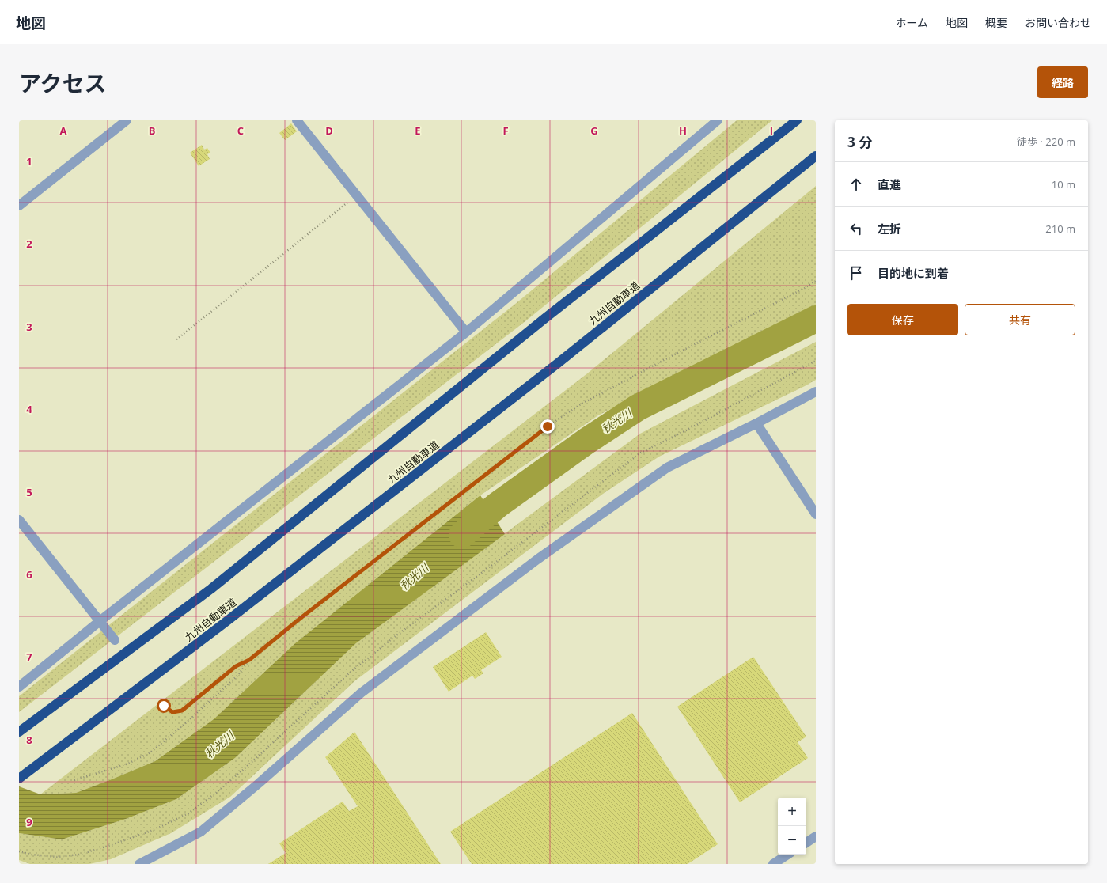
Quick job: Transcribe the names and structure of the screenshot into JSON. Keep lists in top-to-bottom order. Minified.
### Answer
{"streets":{"highway":["九州自動車道"]},"water":["秋光川"],"page":{"header":"地図","nav":["ホーム","地図","概要","お問い合わせ"],"title":"アクセス","buttons":["経路",["保存","共有"]],"heading":["3 分","徒歩 · 220 m"],"list":[["直進","10 m"],["左折","210 m"],"目的地に到着"],"map_buttons":["+","−"]},"grid":{"columns":["A","B","C","D","E","F","G","H","I"],"rows":["1","2","3","4","5","6","7","8","9"]}}
